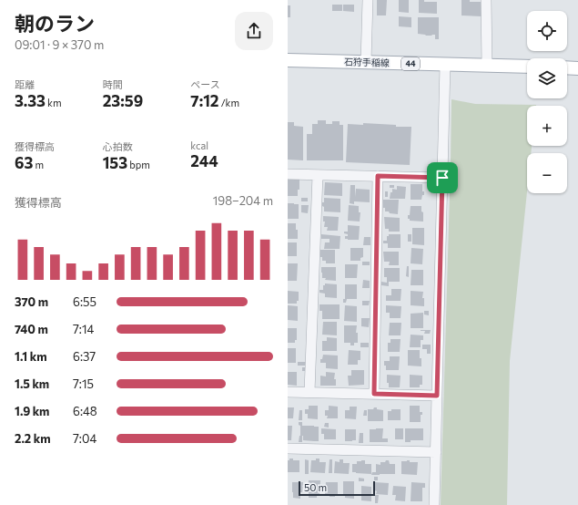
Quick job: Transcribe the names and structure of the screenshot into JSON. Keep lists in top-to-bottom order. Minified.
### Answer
{"streets":{"main road":["石狩手稲線","44"]},"scale_bar":"50 m","page":{"heading":["朝のラン","09:01 · 9 × 370 m"],"map_buttons":["+","−"],"stats":[["距離","3.33 km"],["時間","23:59"],["ペース","7:12 /km"],["獲得標高","63 m"],["心拍数","153 bpm"],["kcal","244"]],"chart":["獲得標高","198–204 m"],"list":[{"name":"370 m","note":"6:55"},{"name":"740 m","note":"7:14"},{"name":"1.1 km","note":"6:37"},{"name":"1.5 km","note":"7:15"},{"name":"1.9 km","note":"6:48"},{"name":"2.2 km","note":"7:04"}],"scale":"50 m"}}
